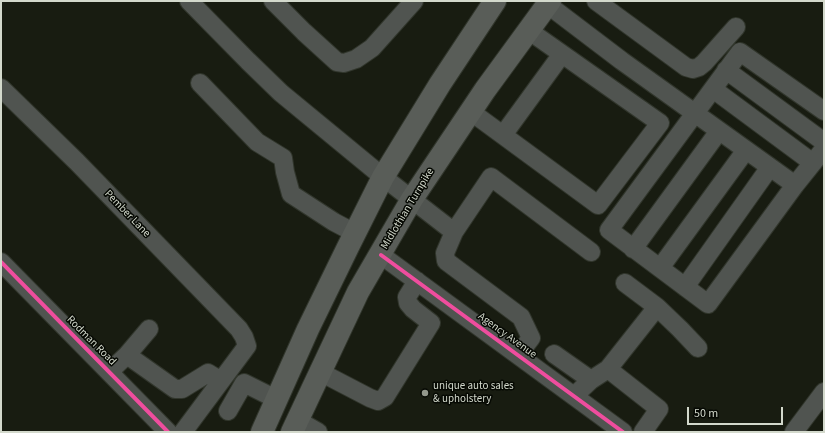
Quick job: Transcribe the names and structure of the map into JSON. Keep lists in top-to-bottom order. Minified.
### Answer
{"streets":{"main road":["Midlothian Turnpike"],"street":["Pember Lane","Agency Avenue","Rodman Road"]},"crossings":[["Midlothian Turnpike","Agency Avenue"]],"places":["unique auto sales & upholstery"],"scale_bar":"50 m"}
